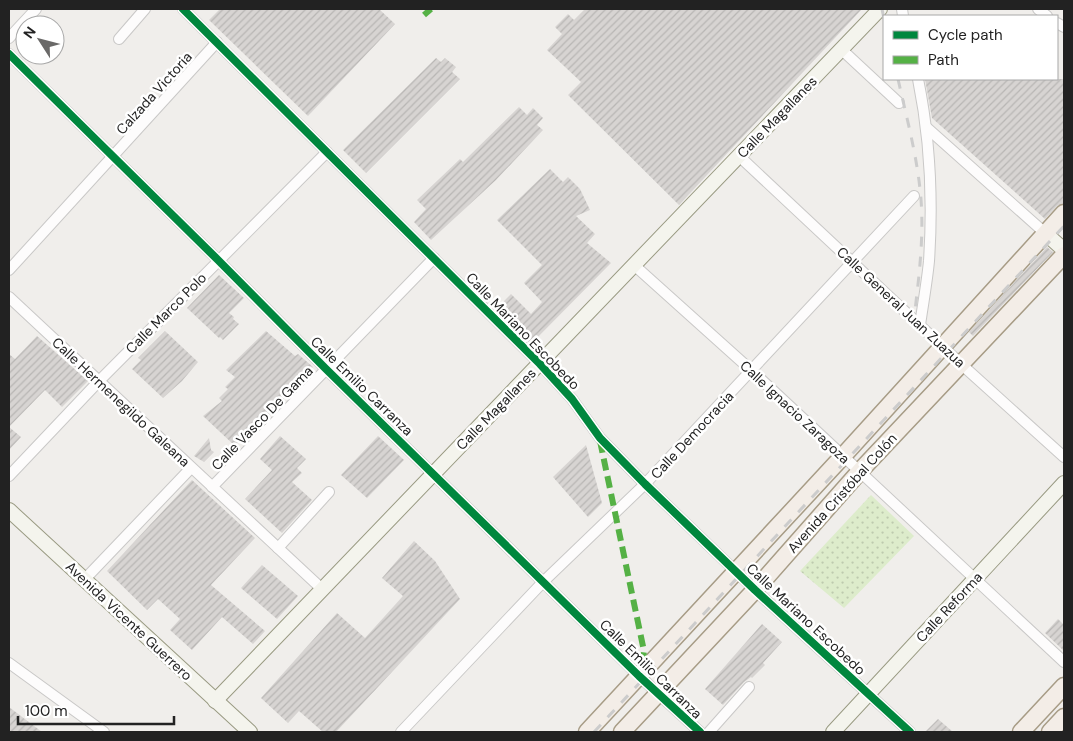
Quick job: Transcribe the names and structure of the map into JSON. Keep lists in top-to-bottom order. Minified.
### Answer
{"streets":{"main road":["Avenida Cristóbal Colón"],"street":["Calzada Victoria","Calle Magallanes","Calle General Juan Zuazua","Calle Marco Polo","Calle Mariano Escobedo","Calle Emilio Carranza","Calle Hermenegildo Galeana","Calle Ignacio Zaragoza","Calle Vasco De Gama","Calle Democracia","Calle Reforma","Avenida Vicente Guerrero"]},"crossings":[["Calzada Victoria","Calle Mariano Escobedo"],["Calzada Victoria","Calle Emilio Carranza"],["Calle Magallanes","Calle General Juan Zuazua"],["Calle Magallanes","Calle Mariano Escobedo"],["Calle Magallanes","Calle Emilio Carranza"],["Calle Magallanes","Calle Hermenegildo Galeana"],["Calle Magallanes","Calle Ignacio Zaragoza"],["Calle Magallanes","Avenida Vicente Guerrero"],["Calle General Juan Zuazua","Calle Democracia"],["Calle General Juan Zuazua","Avenida Cristóbal Colón"],["Calle Marco Polo","Calle Mariano Escobedo"],["Calle Marco Polo","Calle Emilio Carranza"],["Calle Marco Polo","Calle Hermenegildo Galeana"],["Calle Mariano Escobedo","Calle Vasco De Gama"],["Calle Mariano Escobedo","Calle Democracia"],["Calle Mariano Escobedo","Avenida Cristóbal Colón"],["Calle Mariano Escobedo","Calle Reforma"],["Calle Emilio Carranza","Calle Vasco De Gama"],["Calle Emilio Carranza","Calle Democracia"],["Calle Emilio Carranza","Avenida Cristóbal Colón"],["Calle Hermenegildo Galeana","Calle Vasco De Gama"],["Calle Ignacio Zaragoza","Calle Democracia"],["Calle Ignacio Zaragoza","Avenida Cristóbal Colón"],["Calle Ignacio Zaragoza","Calle Reforma"],["Calle Vasco De Gama","Avenida Vicente Guerrero"]],"legend":["Cycle path","Path"],"scale_bar":"100 m","north":"top left"}
